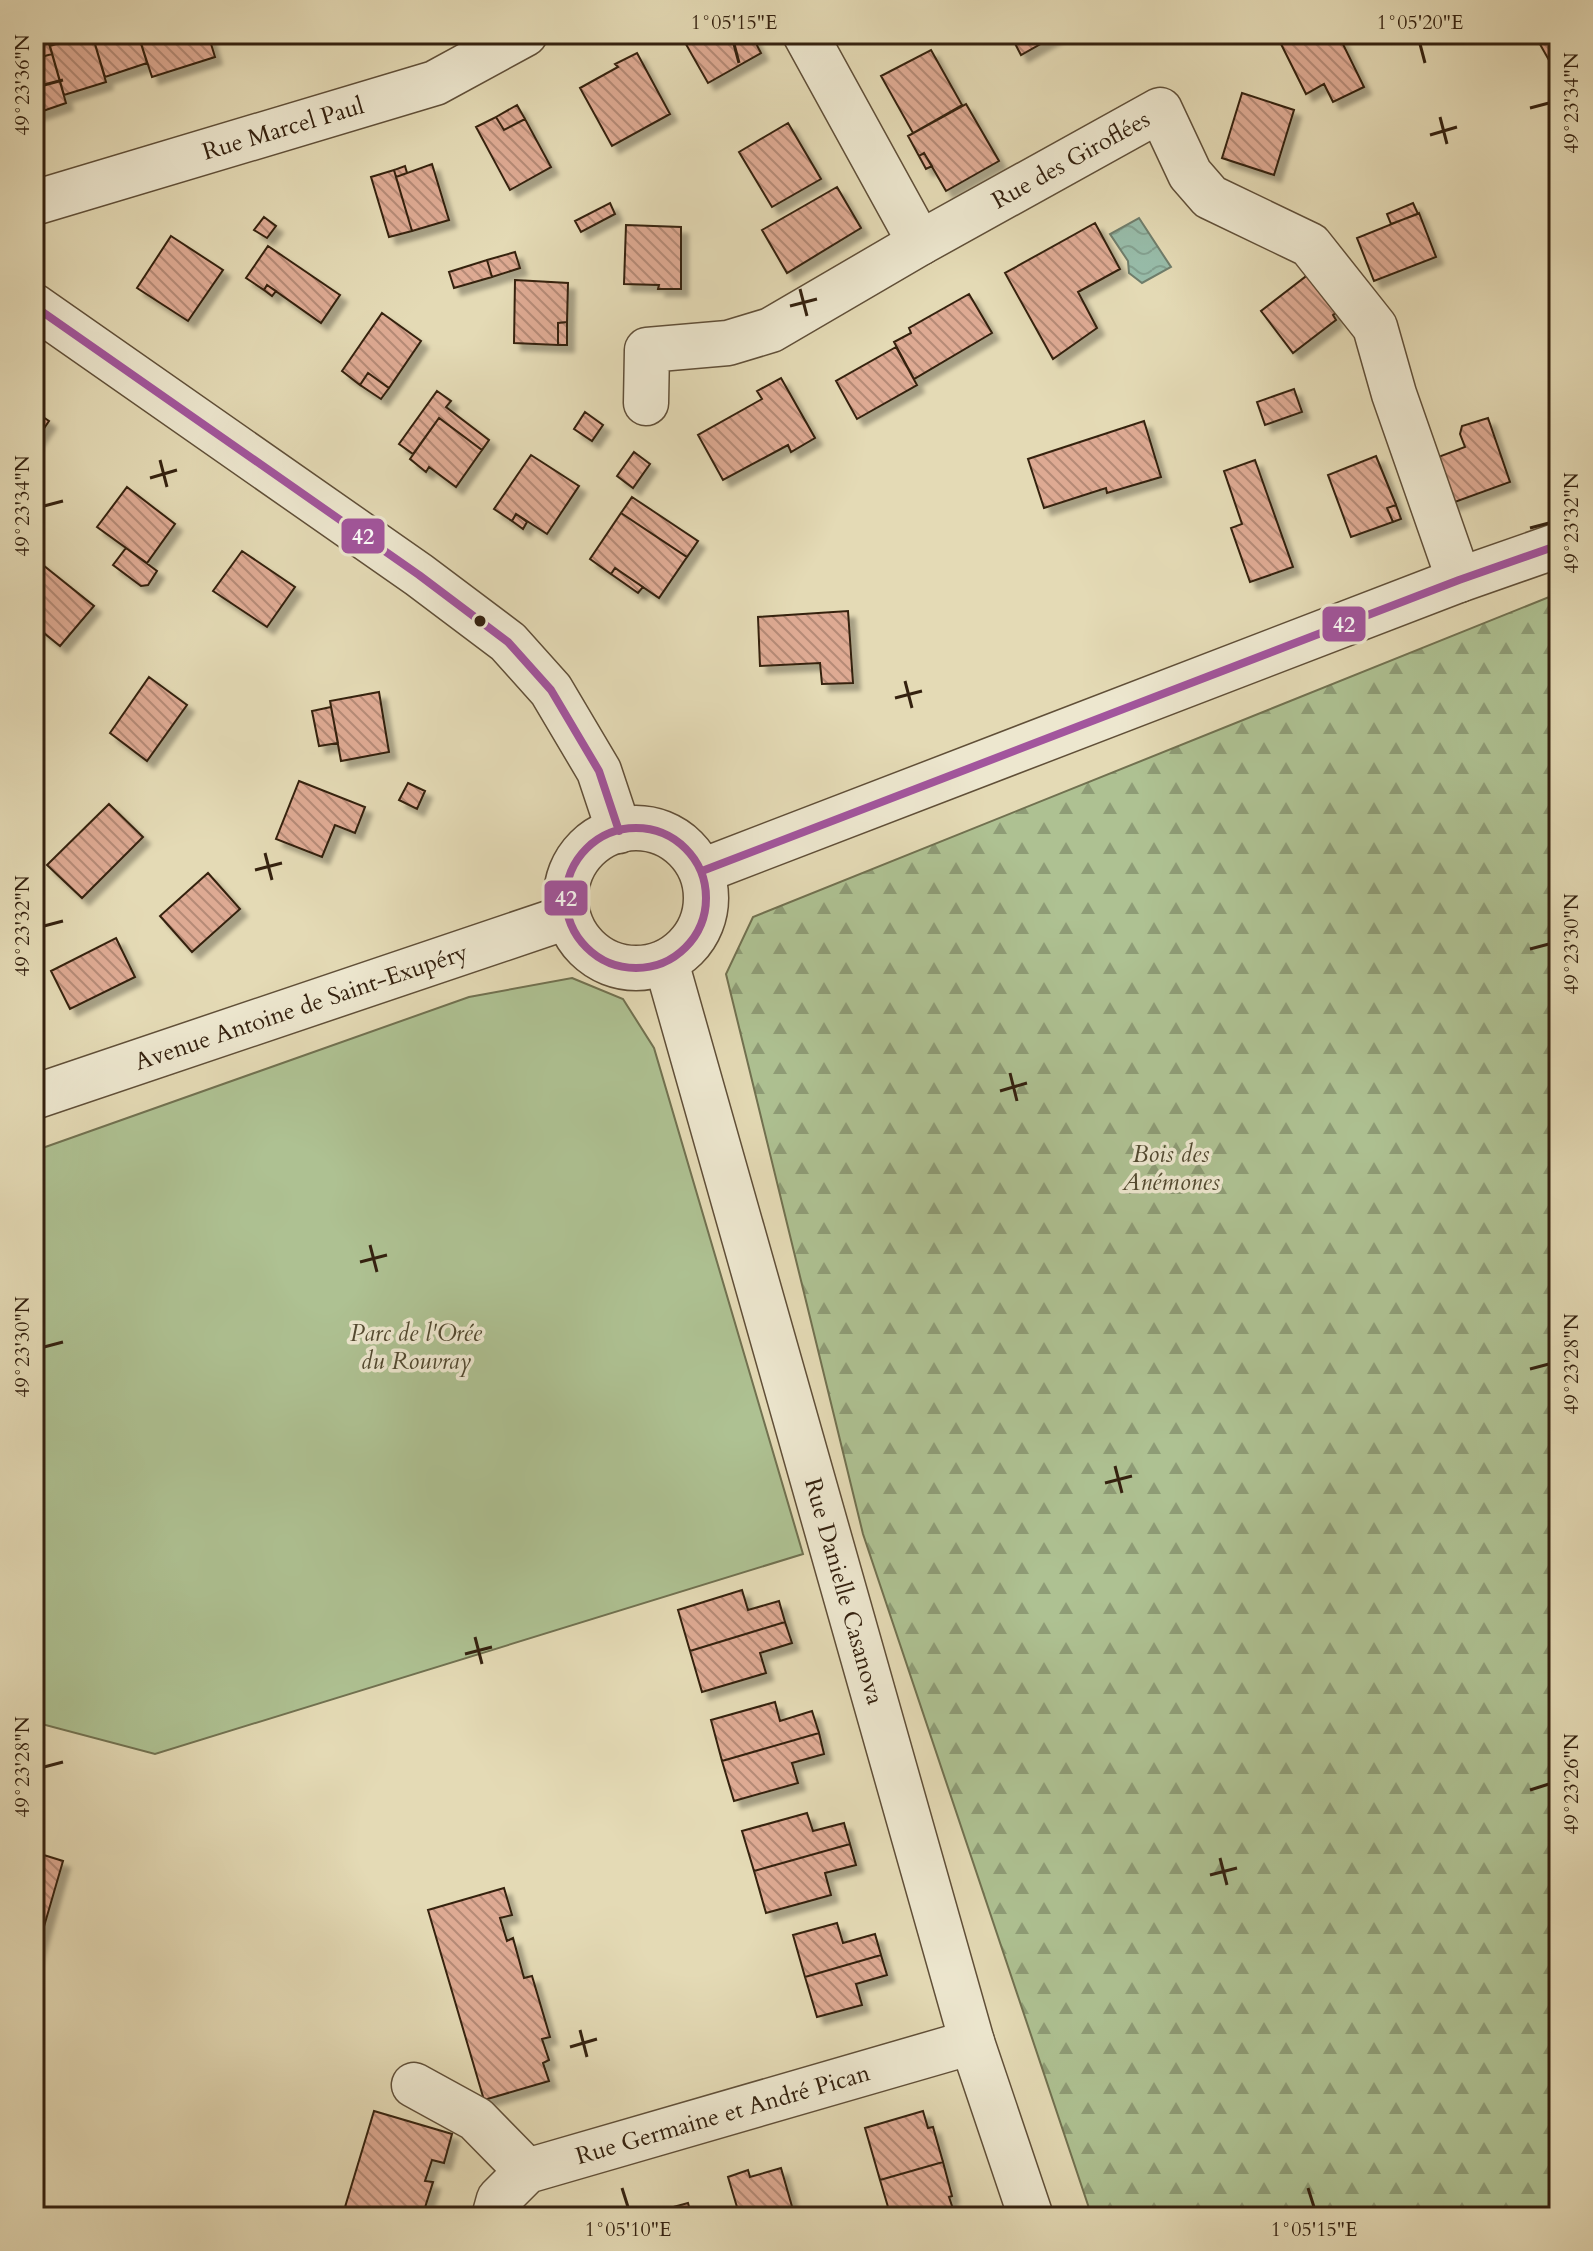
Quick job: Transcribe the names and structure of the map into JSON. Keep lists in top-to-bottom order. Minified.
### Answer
{"streets":{"street":["Rue Marcel Paul","Rue des Giroflées","Avenue Antoine de Saint-Exupéry","Rue Danielle Casanova","Rue Germaine et André Pican"]},"crossings":[["Avenue Antoine de Saint-Exupéry","Rue Danielle Casanova"],["Rue Danielle Casanova","Rue Germaine et André Pican"]],"parks":["Bois des Anémones","Parc de l'Orée du Rouvray"],"lines":["transit line 42"],"coordinates":["1°05'15\"E","1°05'20\"E","49°23'36\"N","49°23'34\"N","49°23'32\"N","49°23'30\"N","49°23'28\"N","49°23'26\"N","1°05'10\"E"]}
